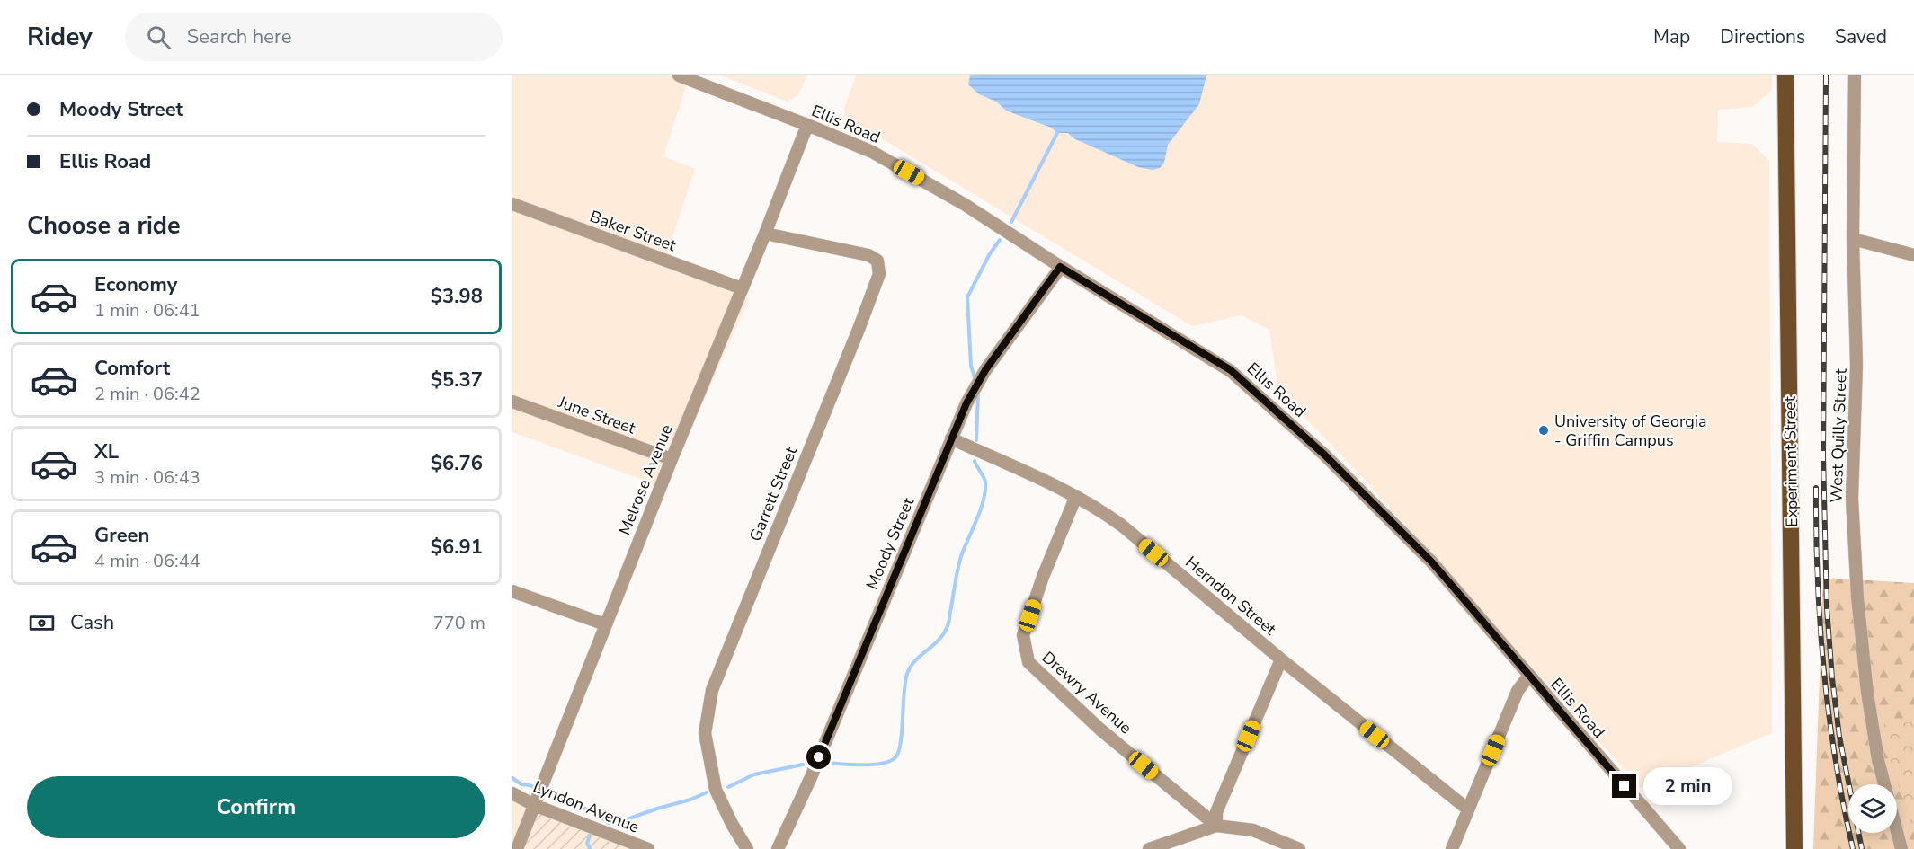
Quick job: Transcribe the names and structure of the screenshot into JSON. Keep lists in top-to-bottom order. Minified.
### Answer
{"streets":{"main road":["Experiment Street"],"street":["Ellis Road","Baker Street","June Street","West Quilly Street","Melrose Avenue","Garrett Street","Moody Street","Herndon Street","Drewry Avenue","Lyndon Avenue"]},"crossings":[["Ellis Road","Melrose Avenue"],["Ellis Road","Moody Street"],["Baker Street","Melrose Avenue"],["June Street","Melrose Avenue"],["Melrose Avenue","Garrett Street"],["Melrose Avenue","Lyndon Avenue"],["Moody Street","Herndon Street"],["Herndon Street","Drewry Avenue"]],"places":["University of Georgia - Griffin Campus"],"page":{"header":"Ridey","search":"Search here","nav":["Map","Directions","Saved"],"banner":["Moody Street","Ellis Road"],"heading":"Choose a ride","list":[{"name":"Economy","note":"1 min · 06:41","value":"$3.98"},{"name":"Comfort","note":"2 min · 06:42","value":"$5.37"},{"name":"XL","note":"3 min · 06:43","value":"$6.76"},{"name":"Green","note":"4 min · 06:44","value":"$6.91"}],"pay":["Cash","770 m"],"buttons":"Confirm","bubble":"2 min"}}
